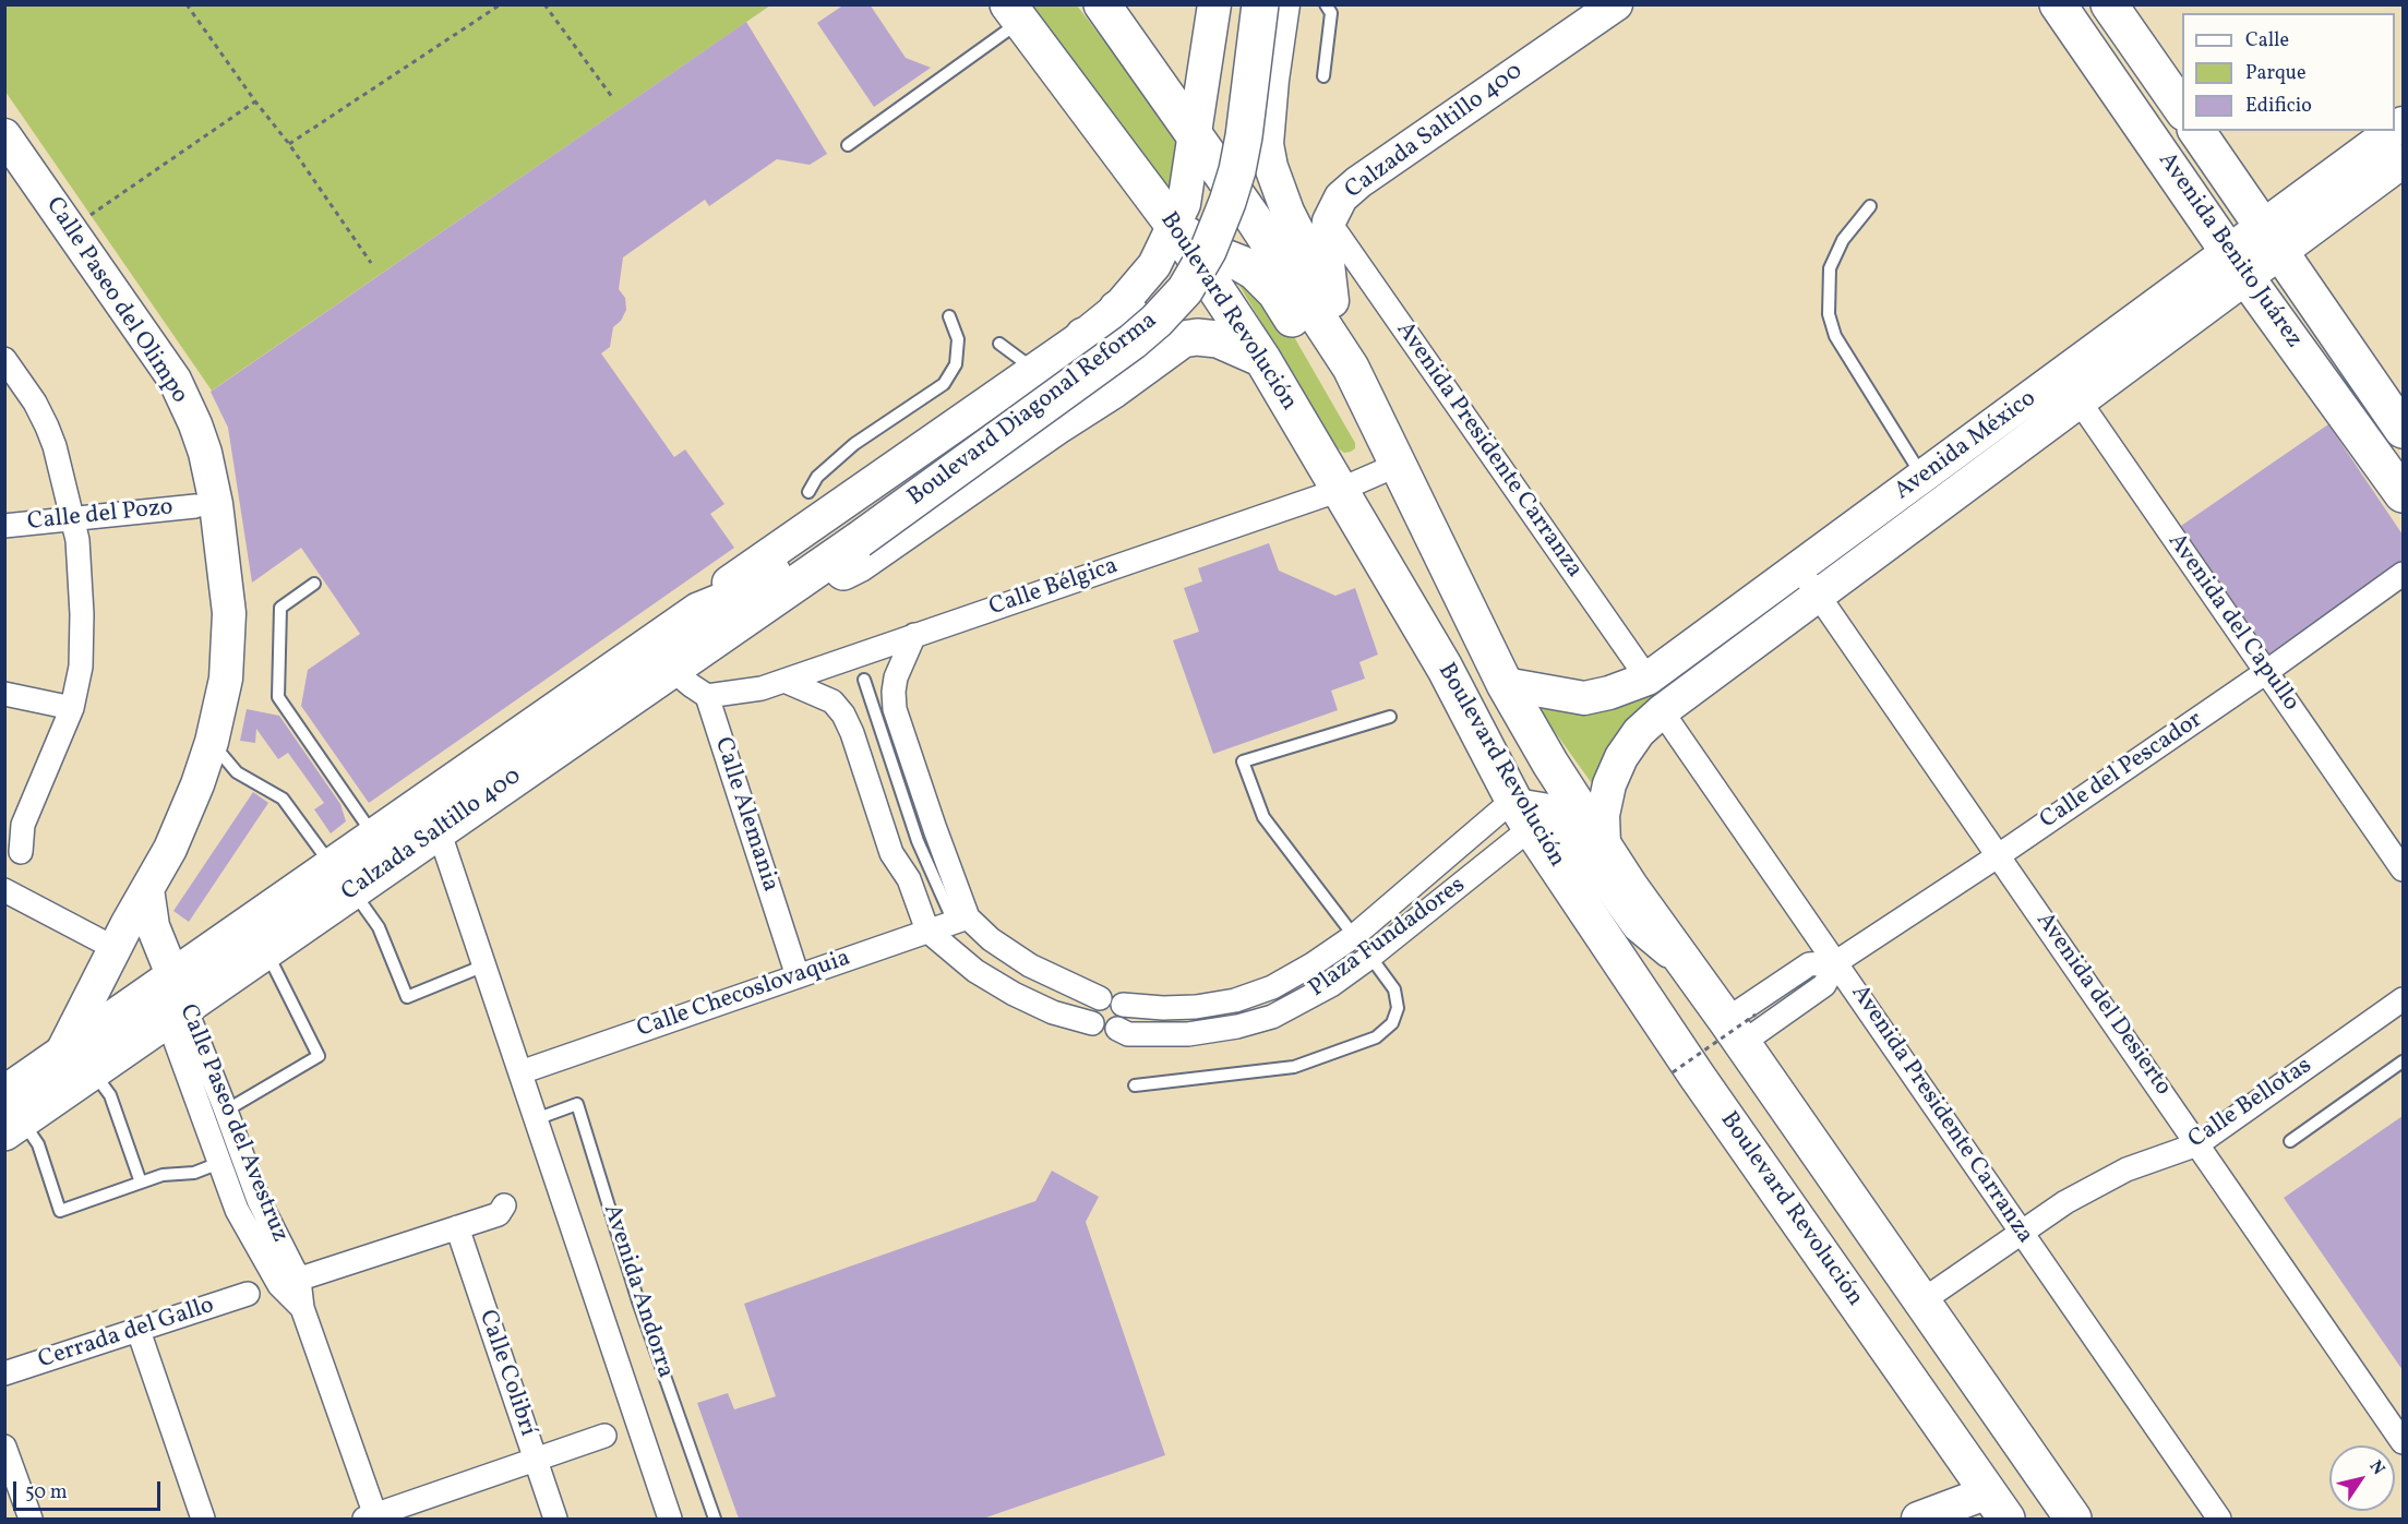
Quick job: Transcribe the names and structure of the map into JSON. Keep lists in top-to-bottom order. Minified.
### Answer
{"streets":{"main road":["Calzada Saltillo 400","Avenida Benito Juárez","Boulevard Revolución","Boulevard Diagonal Reforma"],"street":["Calle Paseo del Olimpo","Avenida México","Avenida Presidente Carranza","Calle del Pozo","Calle Bélgica","Avenida del Capullo","Calle del Pescador","Calle Alemania","Plaza Fundadores","Calle Checoslovaquia","Avenida del Desierto","Calle Bellotas","Calle Paseo del Avestruz","Avenida Andorra","Cerrada del Gallo","Calle Colibrí"]},"crossings":[["Calzada Saltillo 400","Calle Paseo del Olimpo"],["Calzada Saltillo 400","Boulevard Diagonal Reforma"],["Calzada Saltillo 400","Avenida Presidente Carranza"],["Calzada Saltillo 400","Calle Paseo del Avestruz"],["Calzada Saltillo 400","Avenida Andorra"],["Avenida Benito Juárez","Avenida México"],["Boulevard Revolución","Calle Bélgica"],["Boulevard Revolución","Plaza Fundadores"],["Avenida México","Avenida Presidente Carranza"],["Avenida México","Avenida del Capullo"],["Avenida México","Avenida del Desierto"],["Avenida Presidente Carranza","Calle del Pescador"],["Avenida Presidente Carranza","Calle Bellotas"],["Calle Bélgica","Calle Alemania"],["Avenida del Capullo","Calle del Pescador"],["Calle del Pescador","Avenida del Desierto"],["Calle Alemania","Calle Checoslovaquia"],["Calle Checoslovaquia","Avenida Andorra"],["Avenida del Desierto","Calle Bellotas"]],"legend":["Calle","Parque","Edificio"],"scale_bar":"50 m","north":"top right"}
